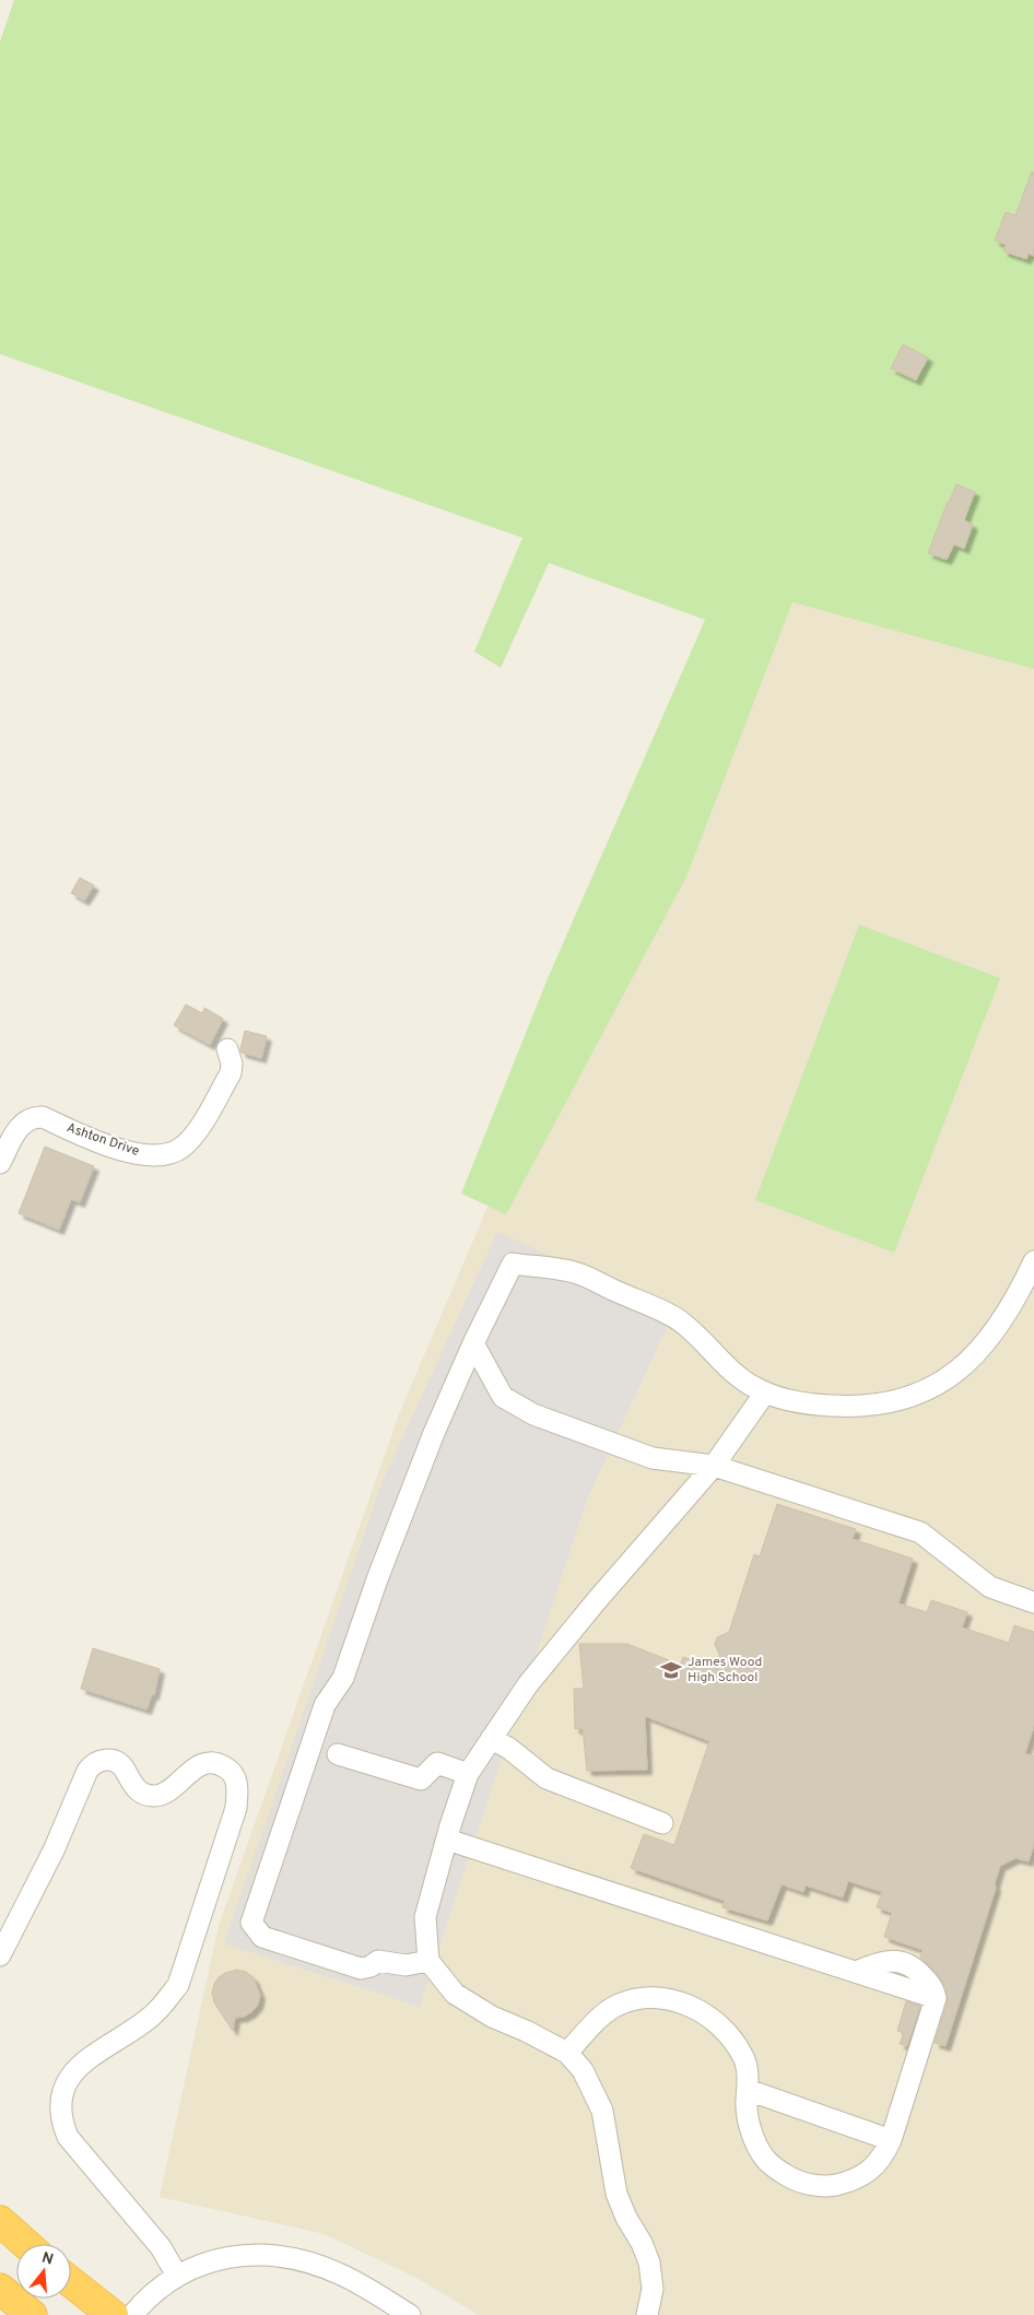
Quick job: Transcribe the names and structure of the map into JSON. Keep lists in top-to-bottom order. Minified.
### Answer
{"streets":{"street":["Ashton Drive"]},"places":{"school or university":["James Wood High School"]},"north":"top"}
